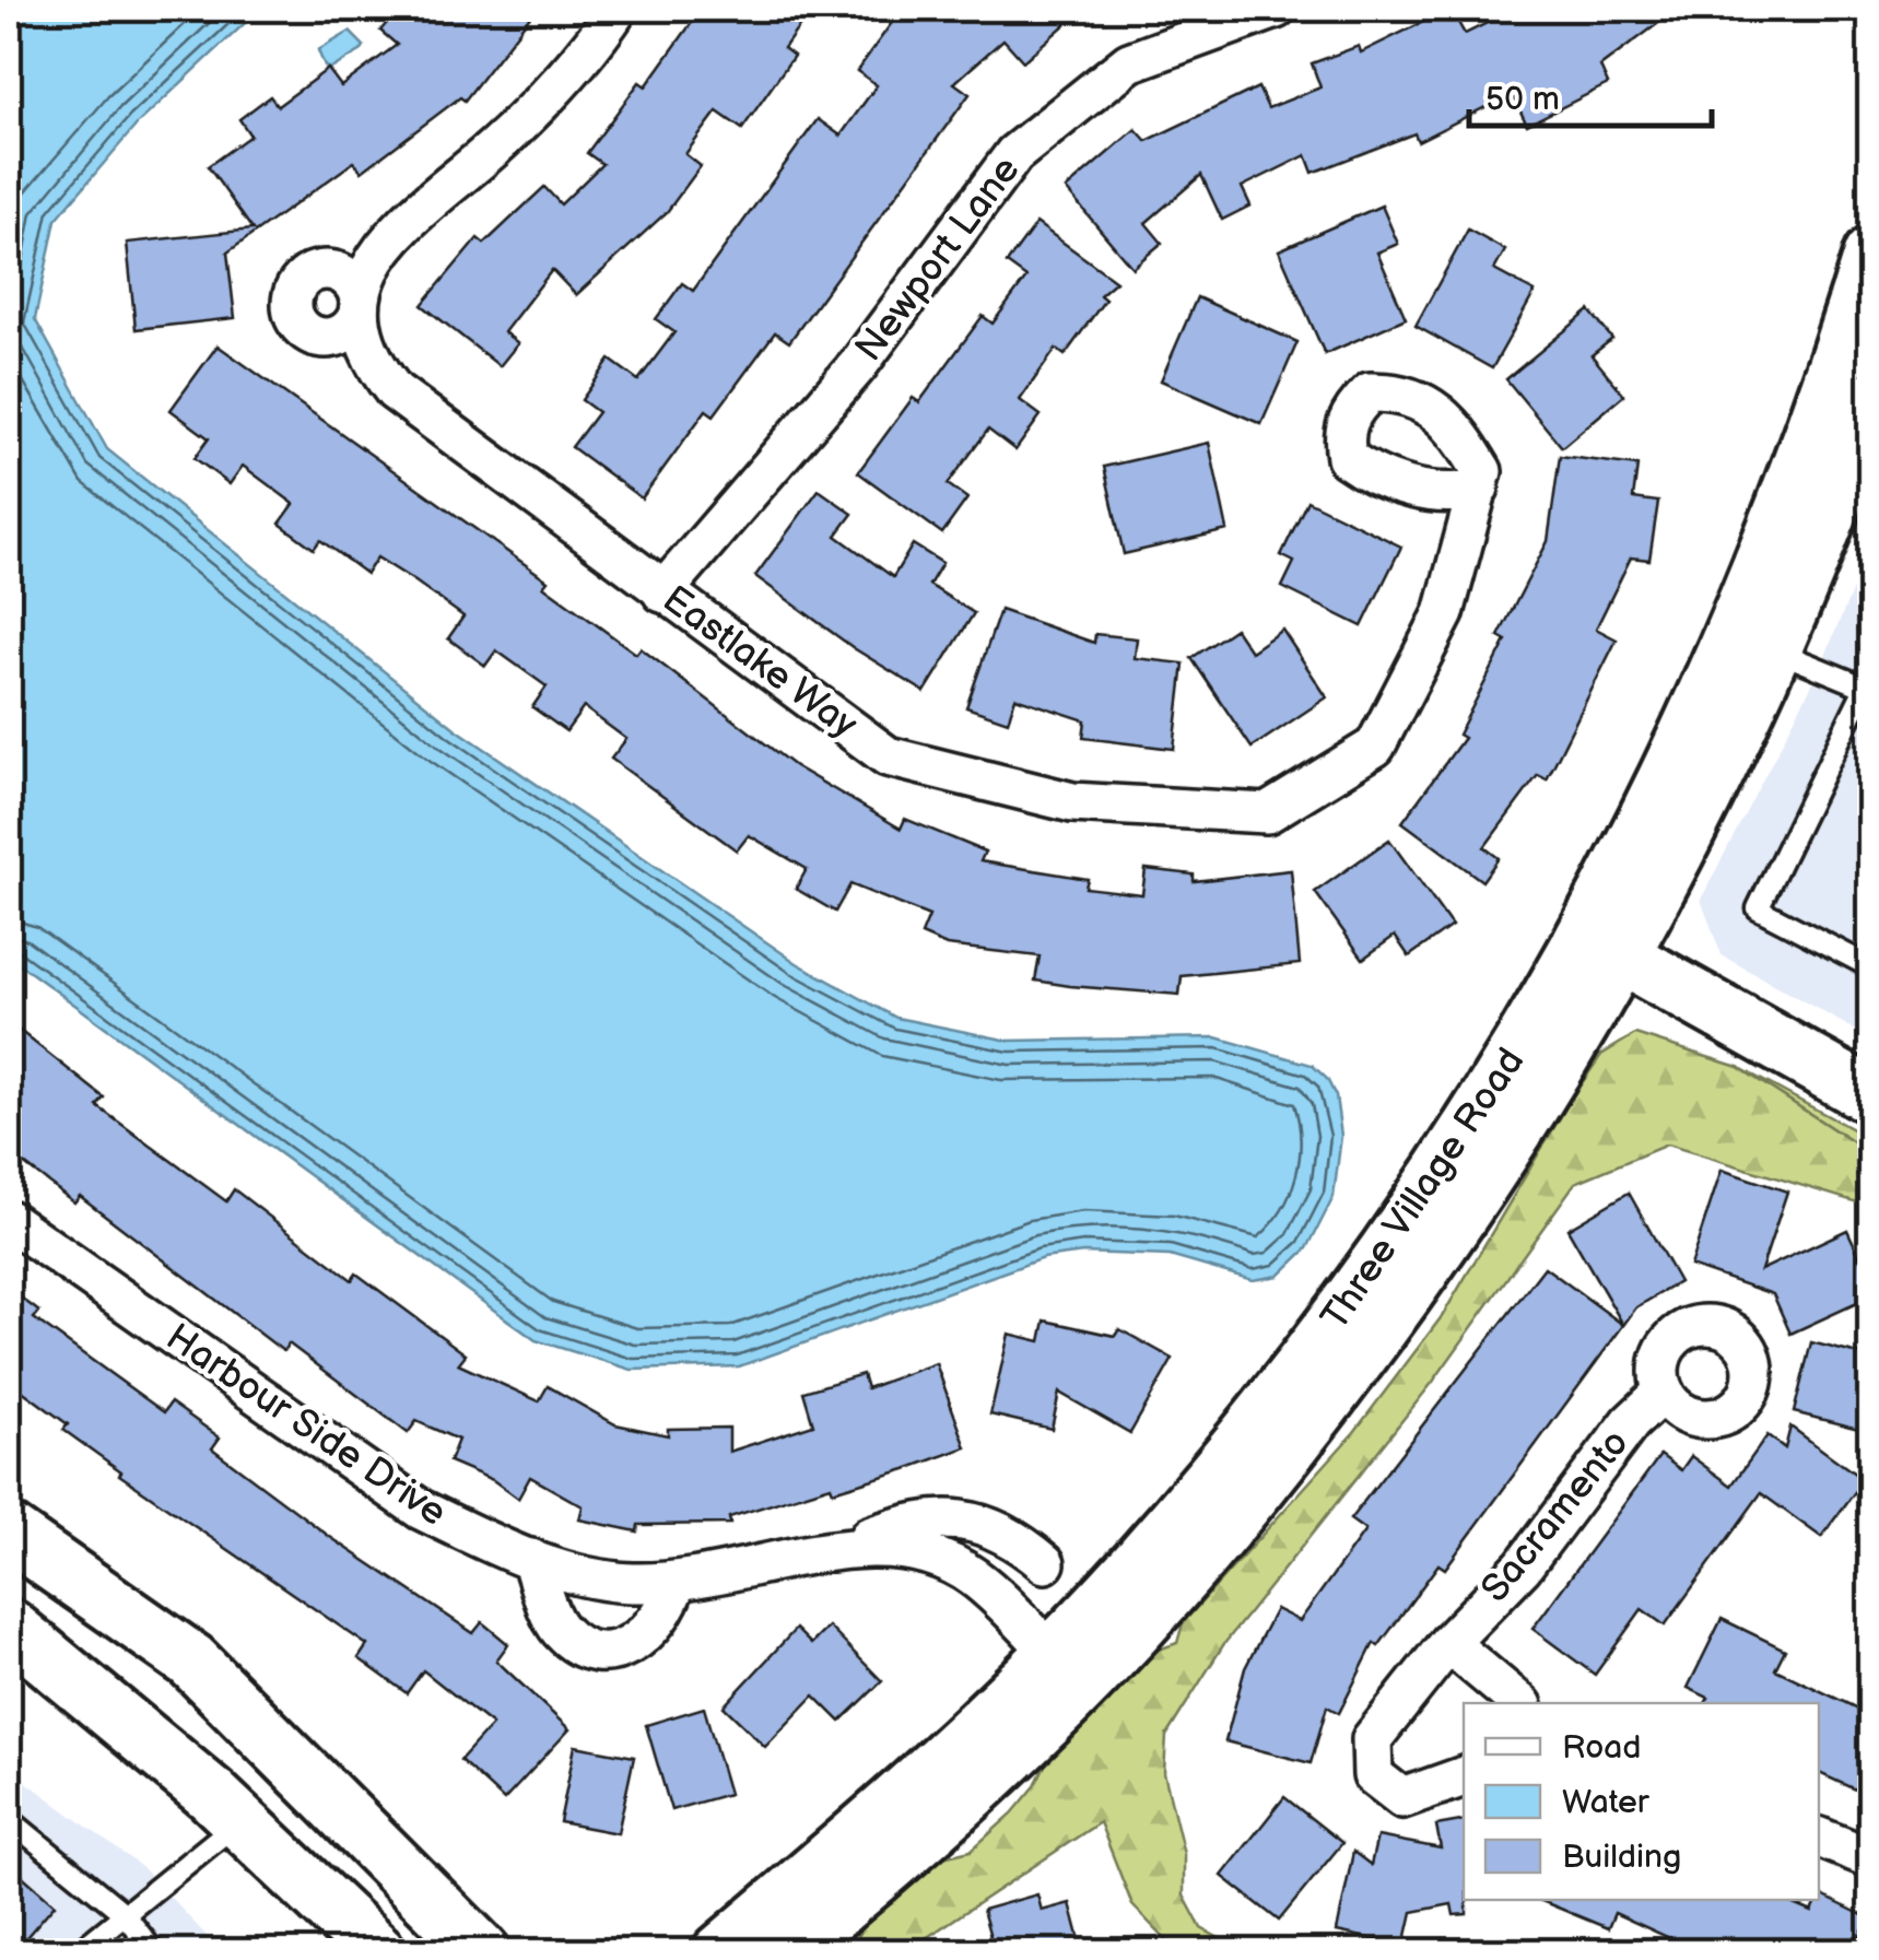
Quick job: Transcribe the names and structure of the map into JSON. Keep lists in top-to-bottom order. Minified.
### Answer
{"streets":{"street":["Newport Lane","Eastlake Way","Three Village Road","Harbour Side Drive","Sacramento"]},"crossings":[["Newport Lane","Eastlake Way"],["Three Village Road","Harbour Side Drive"]],"legend":["Road","Water","Building"],"scale_bar":"50 m"}
